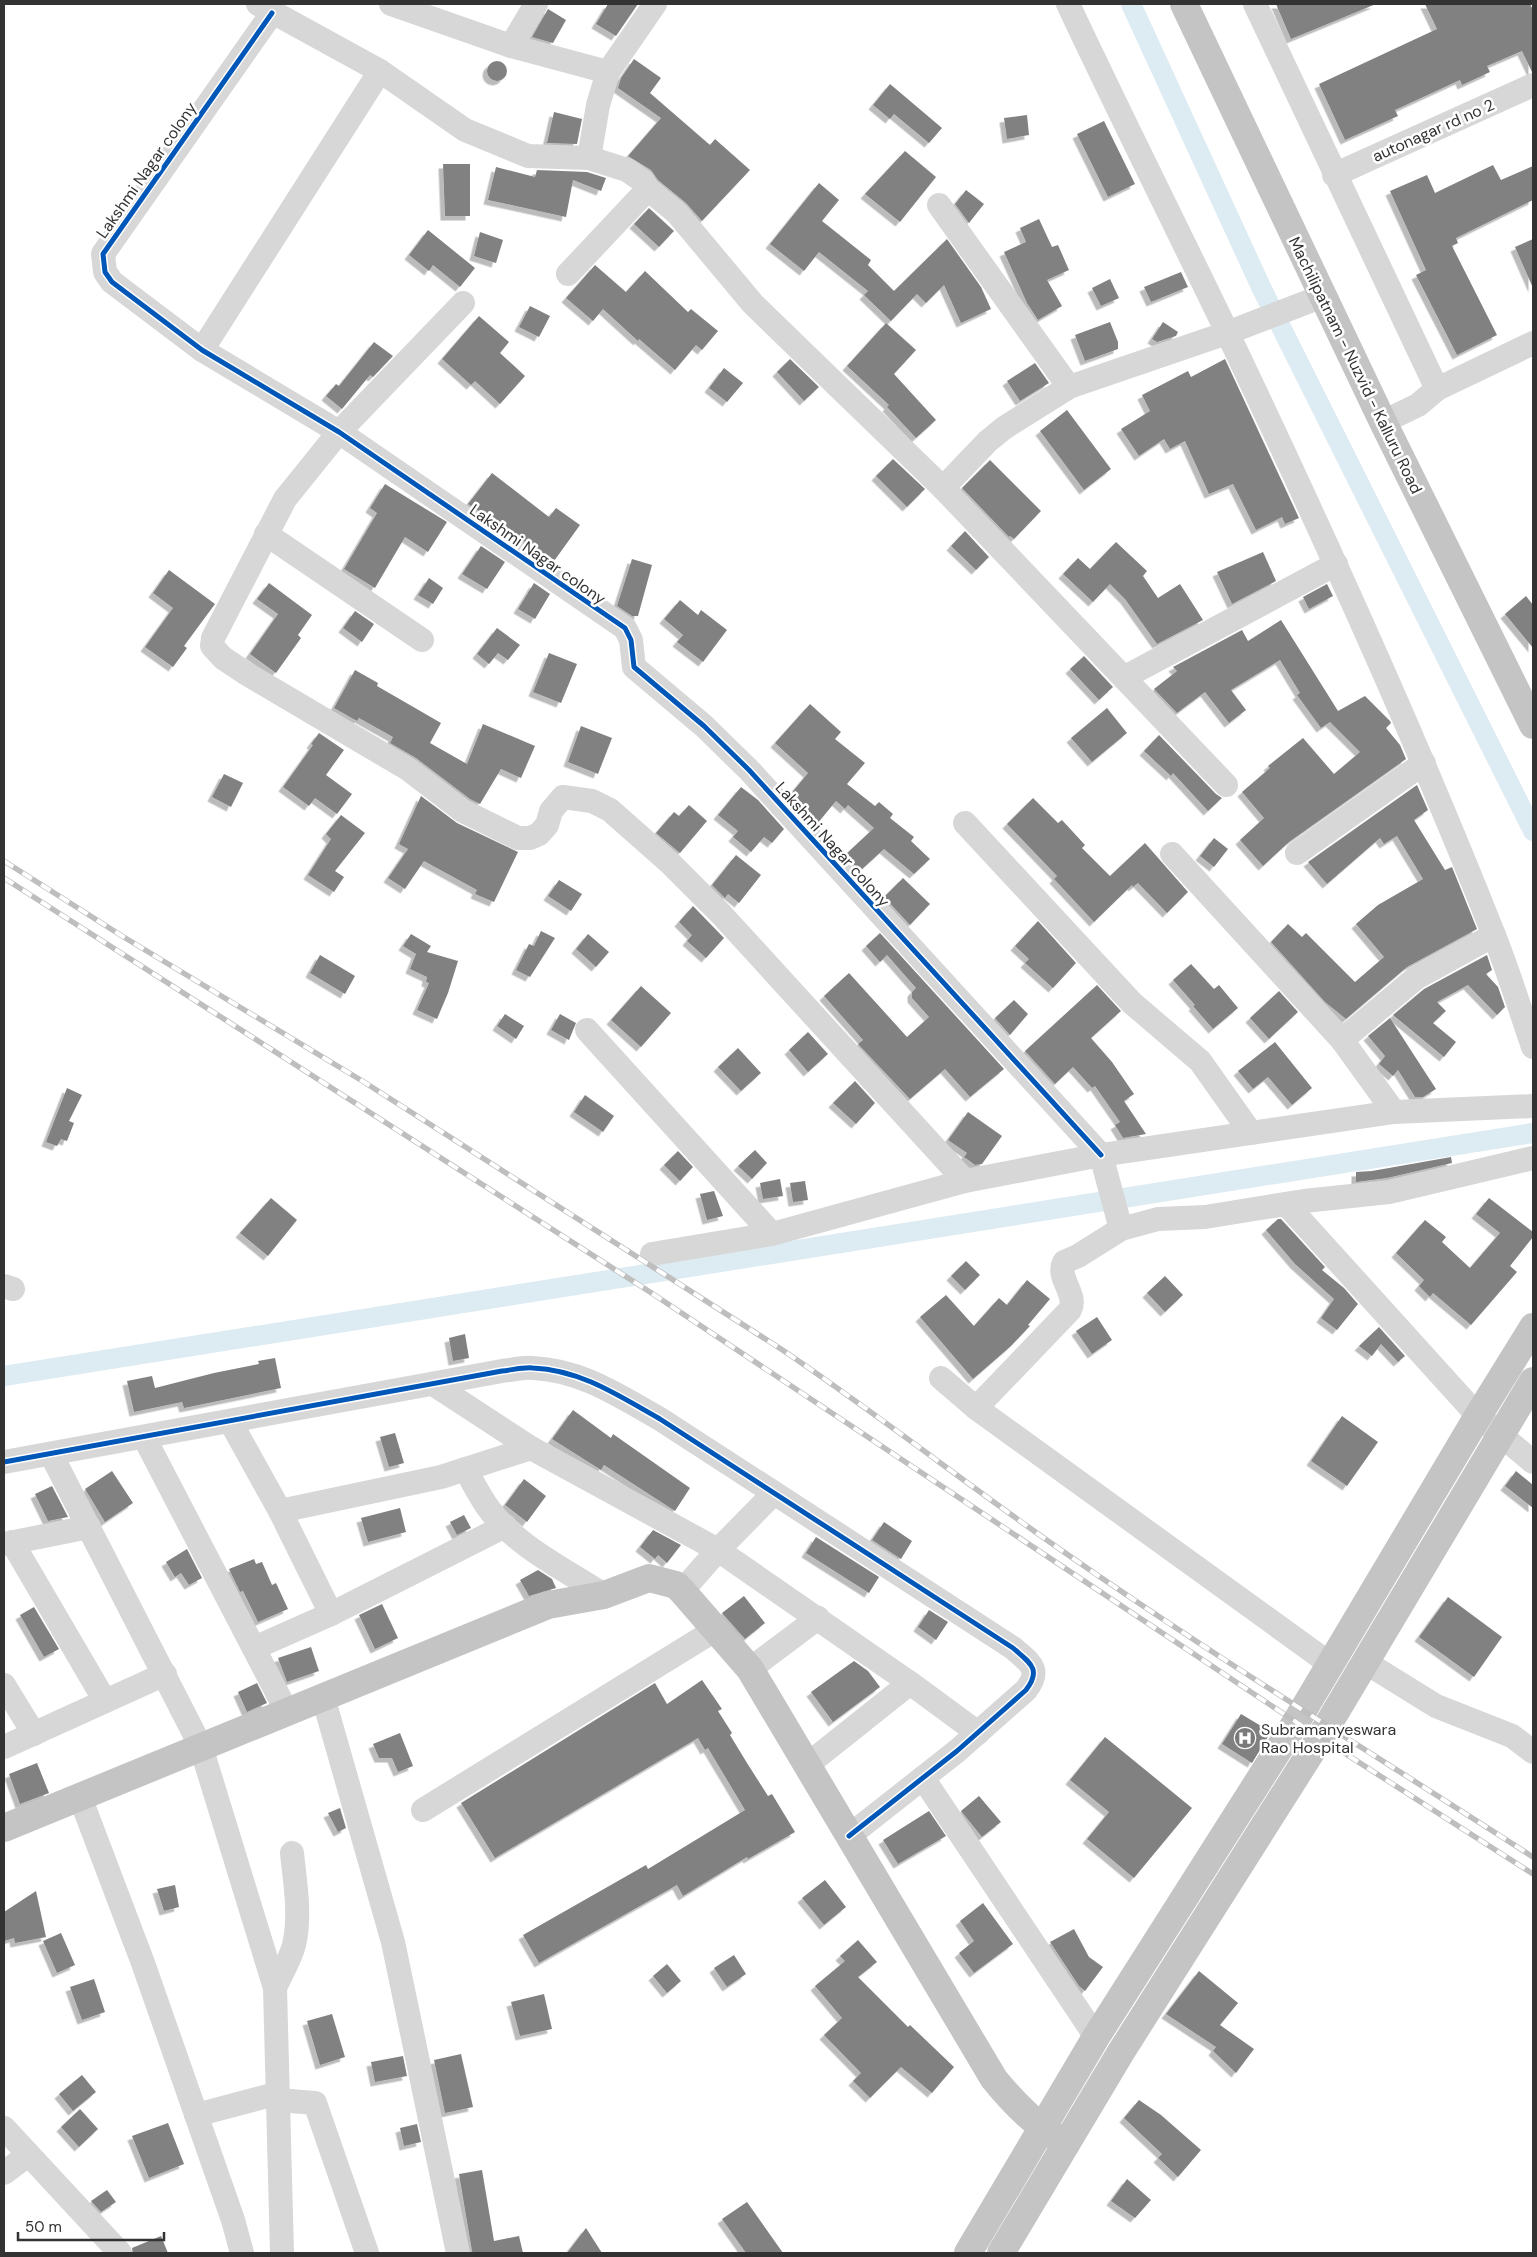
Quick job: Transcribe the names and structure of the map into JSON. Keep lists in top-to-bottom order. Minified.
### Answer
{"streets":{"highway":["Machilipatnam - Nuzvid - Kalluru Road"],"street":["autonagar rd no 2","Lakshmi Nagar colony"]},"places":{"hospital":["Subramanyeswara Rao Hospital"]},"scale_bar":"50 m"}
